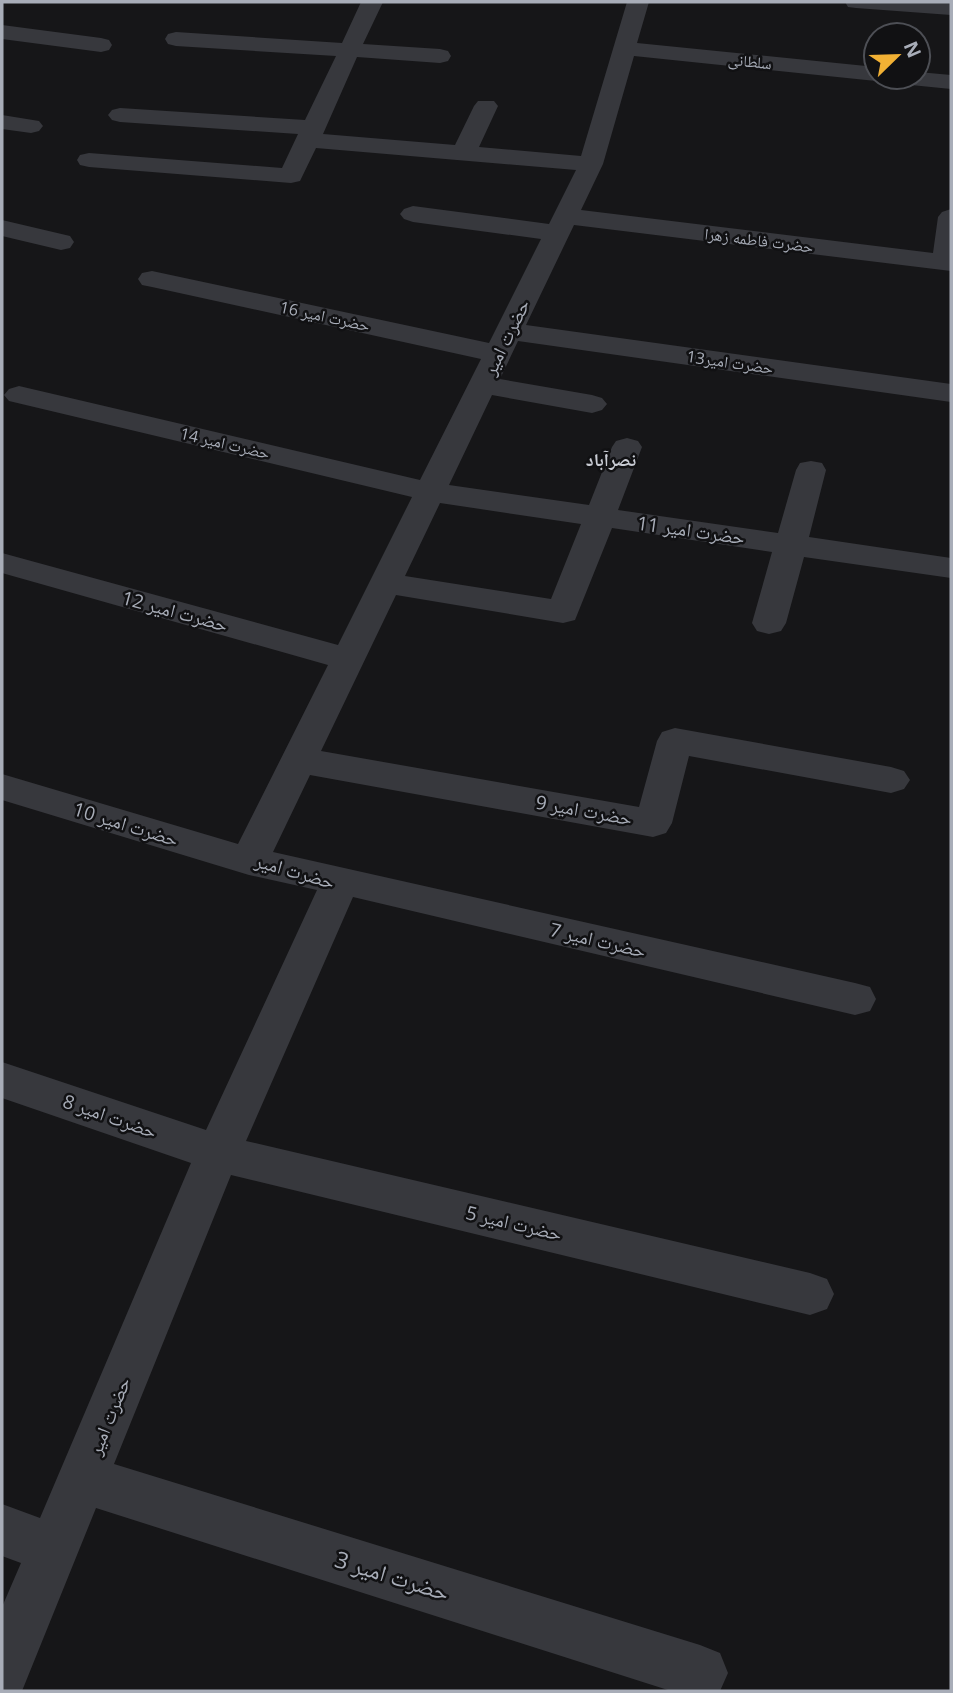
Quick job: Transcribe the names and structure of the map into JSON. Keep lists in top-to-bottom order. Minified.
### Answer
{"streets":{"street":["سلطانی","حضرت فاطمه زهرا","حضرت امیر 16","حضرت امیر","حضرت امیر13","حضرت امیر 14","حضرت امیر 11","حضرت امیر 12","حضرت امیر 9","حضرت امیر 10","حضرت امیر 7","حضرت امیر 8","حضرت امیر 5","حضرت امیر 3"]},"crossings":[["سلطانی","حضرت امیر"],["حضرت فاطمه زهرا","حضرت امیر"],["حضرت امیر 16","حضرت امیر"],["حضرت امیر 16","حضرت امیر13"],["حضرت امیر","حضرت امیر13"],["حضرت امیر","حضرت امیر 14"],["حضرت امیر","حضرت امیر 11"],["حضرت امیر","حضرت امیر 12"],["حضرت امیر","حضرت امیر 9"],["حضرت امیر","حضرت امیر 10"],["حضرت امیر","حضرت امیر 7"],["حضرت امیر","حضرت امیر 8"],["حضرت امیر","حضرت امیر 5"],["حضرت امیر","حضرت امیر 3"],["حضرت امیر 14","حضرت امیر 11"],["حضرت امیر 8","حضرت امیر 5"]],"districts":["نصرآباد"],"north":"top right"}
